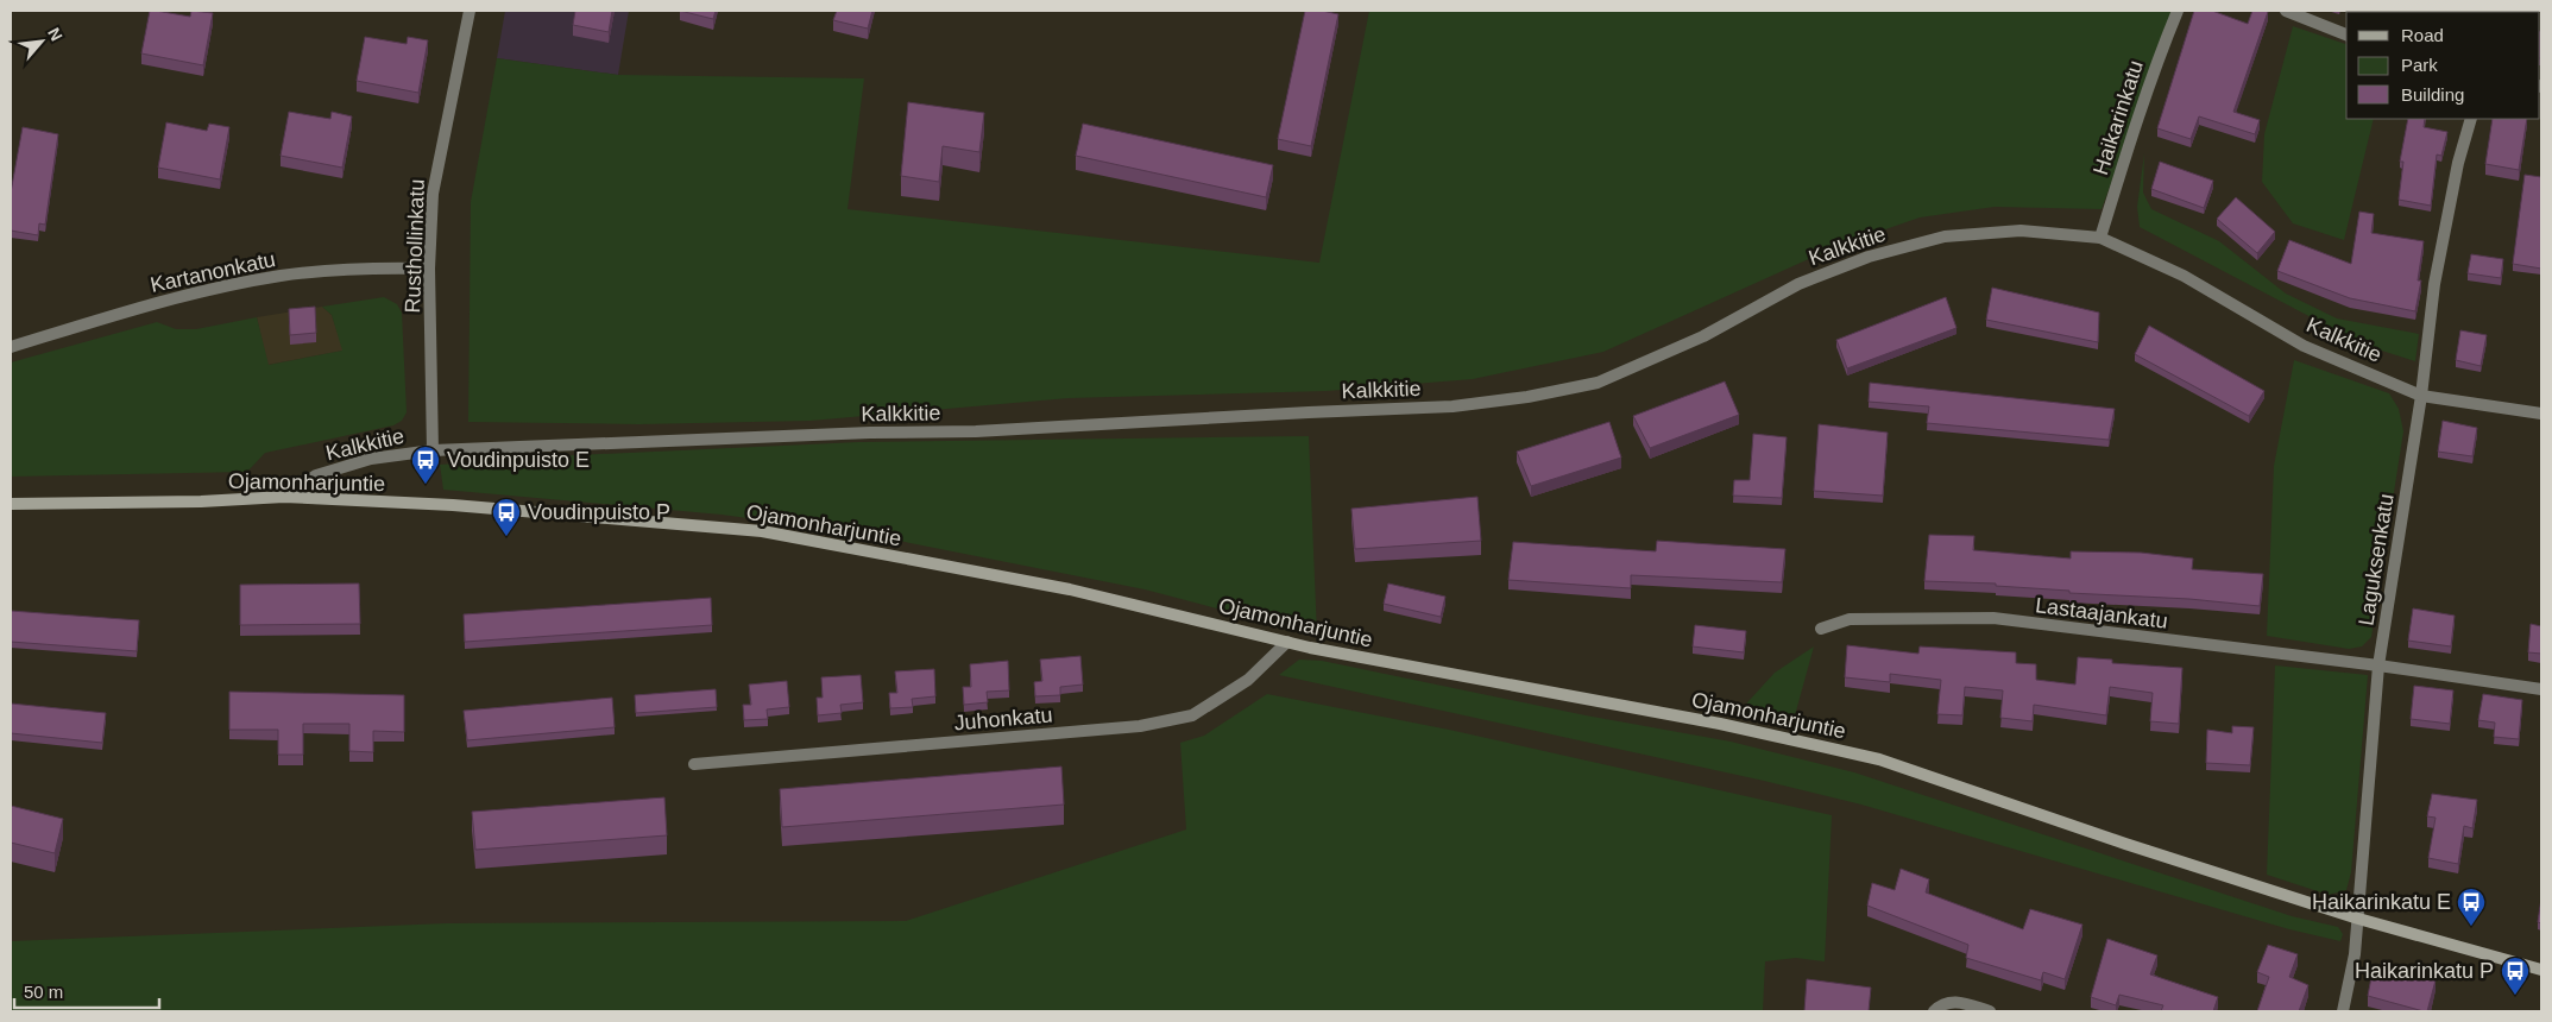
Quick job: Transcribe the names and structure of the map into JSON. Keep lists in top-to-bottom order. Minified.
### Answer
{"streets":{"main road":["Ojamonharjuntie"],"street":["Haikarinkatu","Rusthollinkatu","Kalkkitie","Kartanonkatu","Laguksenkatu","Lastaajankatu","Juhonkatu"]},"crossings":[["Haikarinkatu","Kalkkitie"],["Rusthollinkatu","Kalkkitie"],["Rusthollinkatu","Kartanonkatu"],["Kalkkitie","Ojamonharjuntie"],["Kalkkitie","Laguksenkatu"],["Ojamonharjuntie","Laguksenkatu"],["Ojamonharjuntie","Juhonkatu"],["Laguksenkatu","Lastaajankatu"]],"places":{"bus stop":["Voudinpuisto E","Voudinpuisto P","Haikarinkatu E","Haikarinkatu P"]},"legend":["Road","Park","Building"],"scale_bar":"50 m","north":"top right"}
